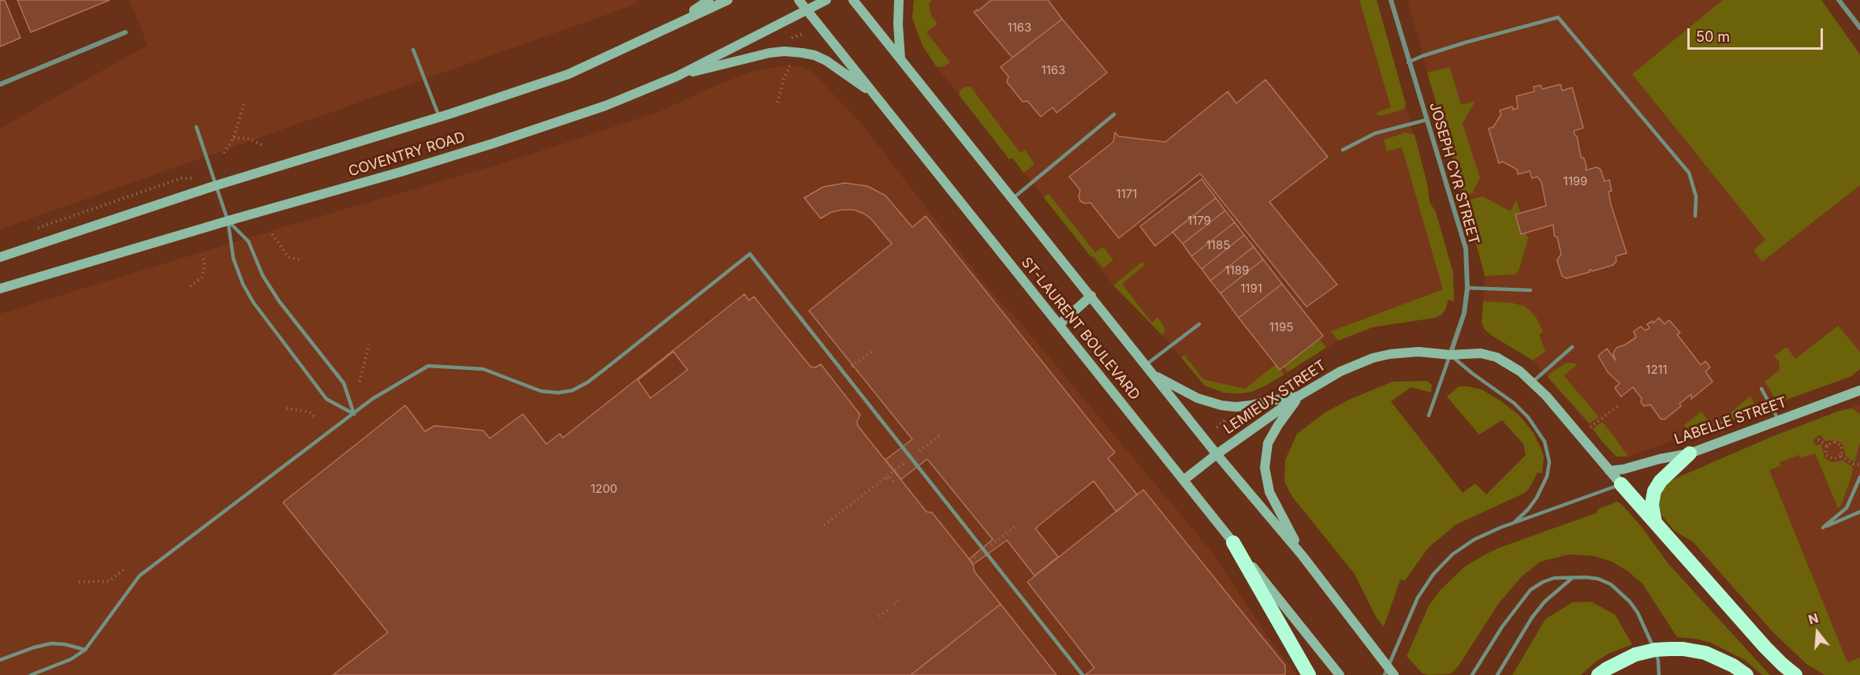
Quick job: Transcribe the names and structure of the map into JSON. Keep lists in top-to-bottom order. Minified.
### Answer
{"streets":{"main road":["COVENTRY ROAD","ST-LAURENT BOULEVARD","LEMIEUX STREET","LABELLE STREET"],"street":["JOSEPH CYR STREET"]},"crossings":[["COVENTRY ROAD","ST-LAURENT BOULEVARD"],["JOSEPH CYR STREET","LEMIEUX STREET"],["ST-LAURENT BOULEVARD","LEMIEUX STREET"],["LEMIEUX STREET","LABELLE STREET"]],"house_numbers":["1163","1163","1199","1171","1179","1185","1189","1191","1195","1211","1200"],"scale_bar":"50 m","north":"top"}
